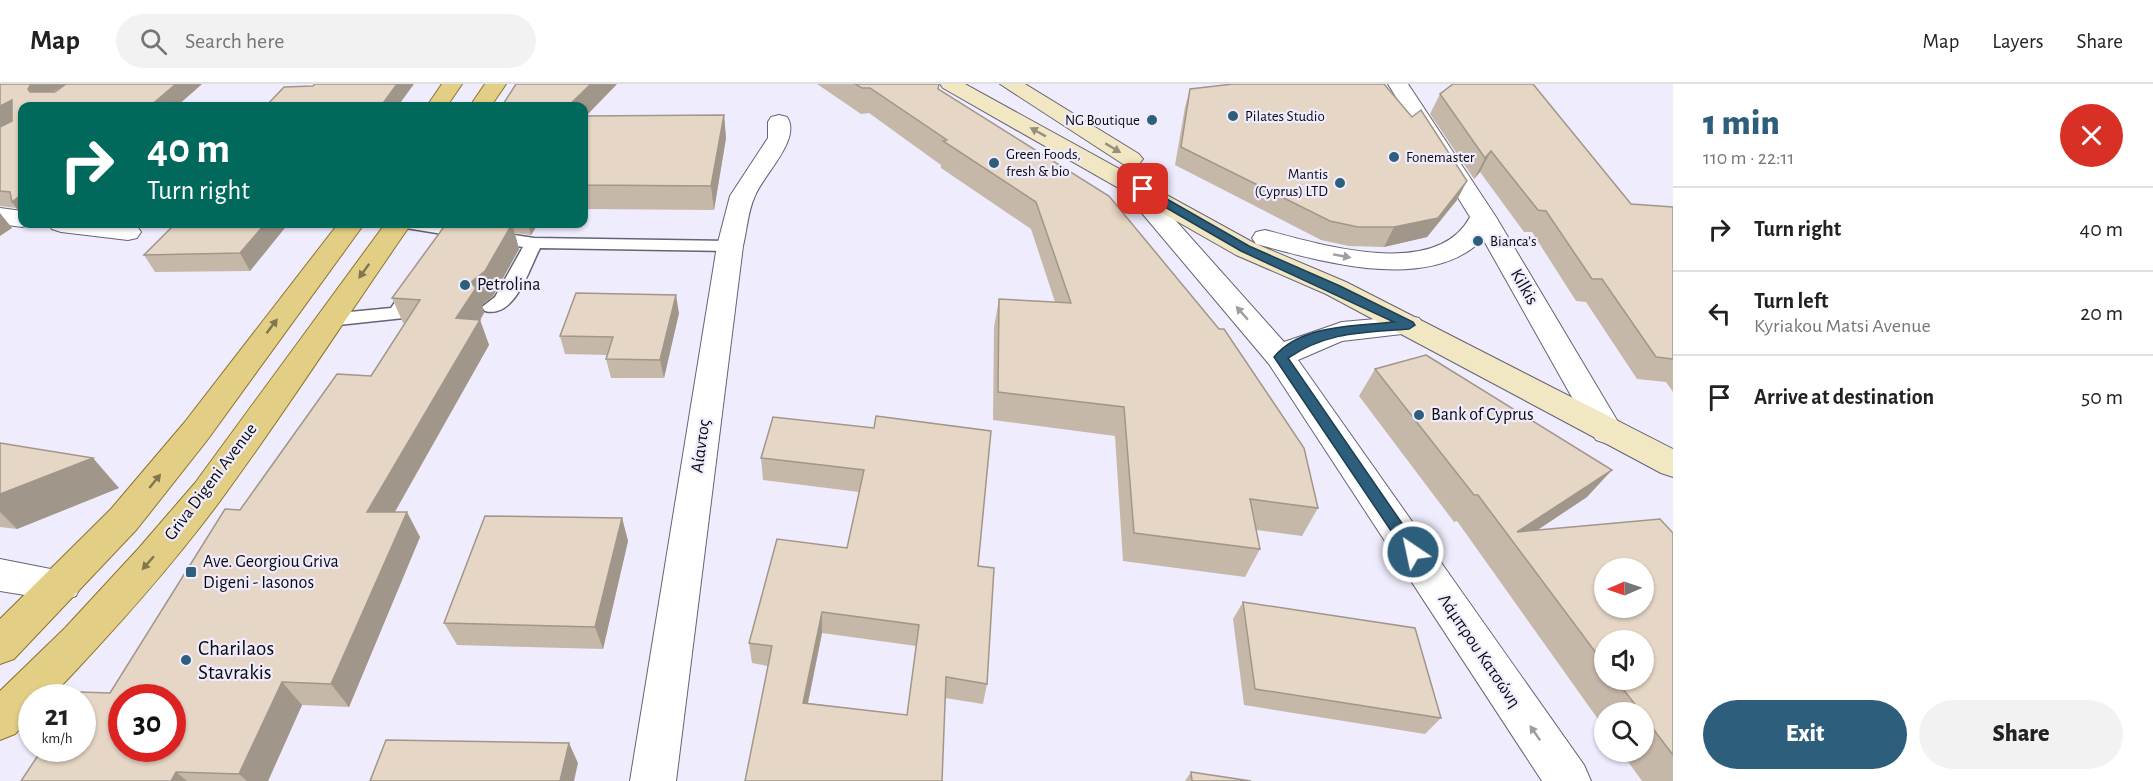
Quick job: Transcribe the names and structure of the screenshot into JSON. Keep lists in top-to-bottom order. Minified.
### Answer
{"streets":{"main road":["Griva Digeni Avenue"],"street":["Kilkis","Αίαντος","Λάμπρου Κατσώνη"]},"one_way":["Λάμπρου Κατσώνη"],"places":{"other":["Pilates Studio","NG Boutique","Fonemaster","Green Foods, fresh & bio","Mantis (Cyprus) LTD","Bianca’s","Petrolina","Bank of Cyprus","Charilaos Stavrakis"],"transit":["Ave. Georgiou Griva Digeni - Iasonos"]},"north":"left","page":{"header":"Map","search":"Search here","nav":["Map","Layers","Share"],"heading":["1 min","110 m · 22:11"],"turn":["40 m","Turn right"],"list":[{"name":"Turn right","value":"40 m"},{"name":"Turn left","note":"Kyriakou Matsi Avenue","value":"20 m"},{"name":"Arrive at destination","value":"50 m"}],"speed":"21 km/h","limit":"30","buttons":["Exit","Share"]}}
